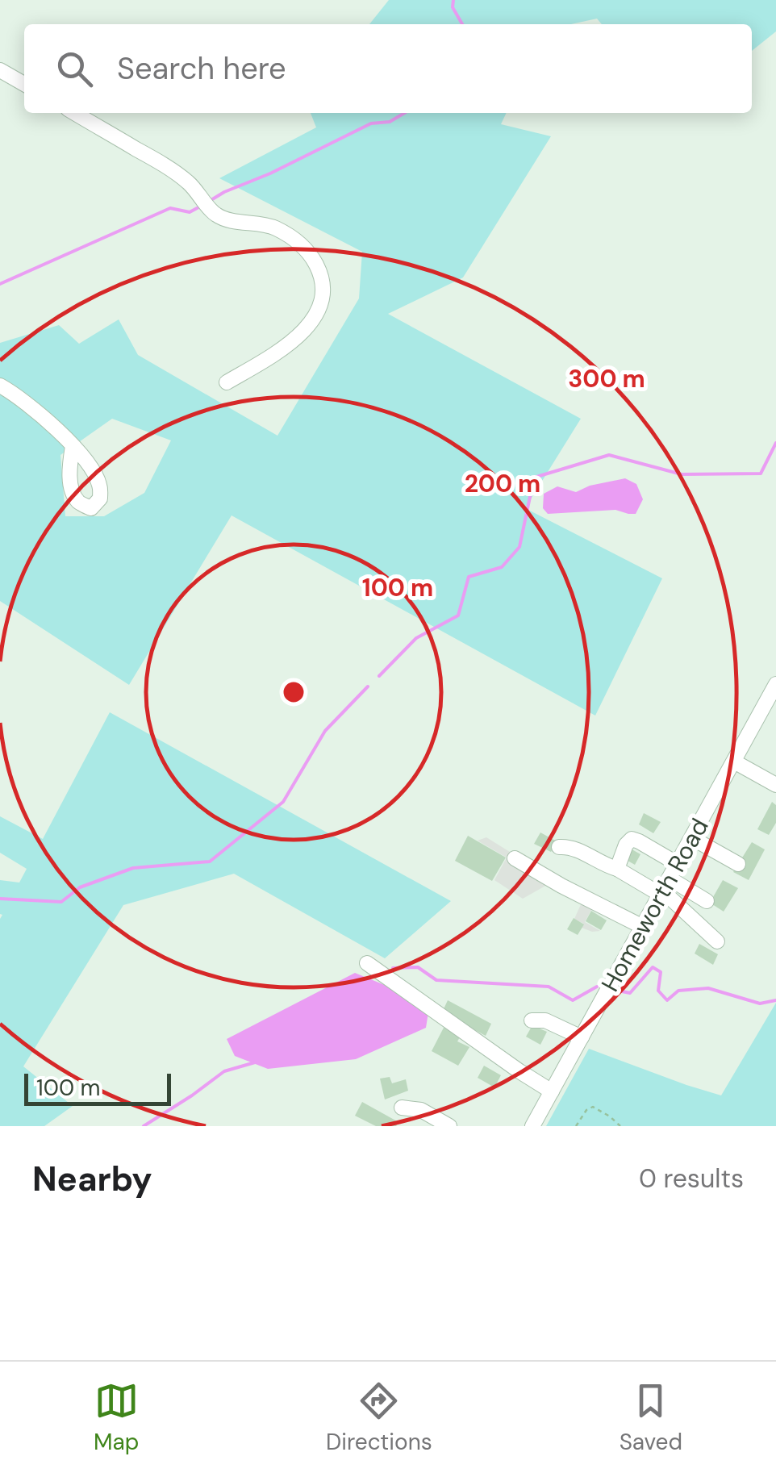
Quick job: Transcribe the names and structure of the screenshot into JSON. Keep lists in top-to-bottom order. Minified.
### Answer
{"streets":{"street":["Homeworth Road"]},"scale_bar":"100 m","page":{"search":"Search here","scale":"100 m","heading":["Nearby","0 results"],"nav":["Map","Directions","Saved"]},"rings":["300 m","200 m","100 m"]}
